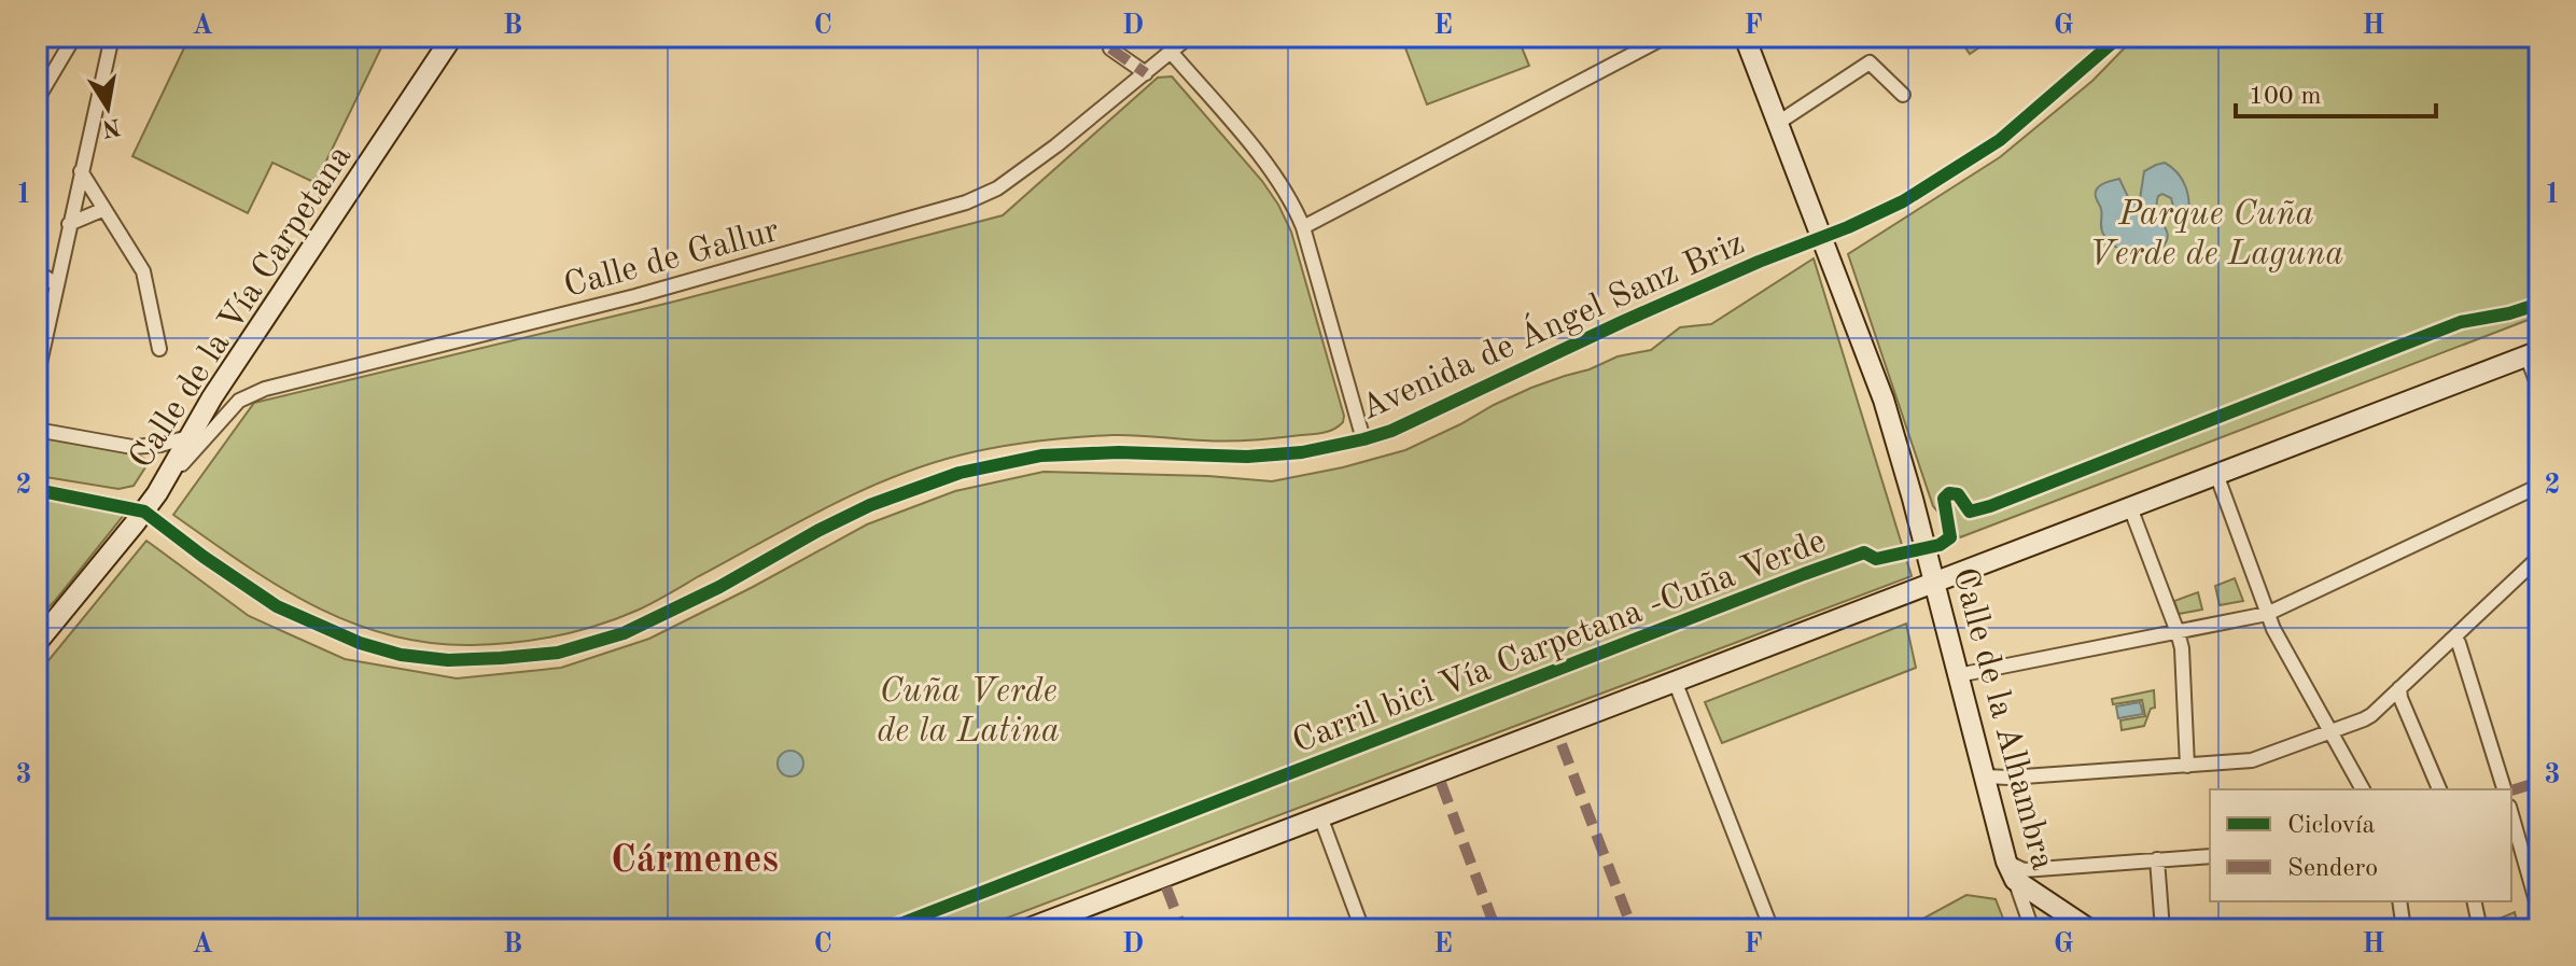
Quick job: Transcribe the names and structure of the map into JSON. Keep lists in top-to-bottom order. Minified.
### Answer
{"streets":{"street":["Calle de Gallur","Calle de la Vía Carpetana","Avenida de Ángel Sanz Briz","Calle de la Alhambra"],"cycle path":["Carril bici Vía Carpetana -Cuña Verde"]},"crossings":[["Calle de Gallur","Calle de la Vía Carpetana"],["Calle de la Vía Carpetana","Avenida de Ángel Sanz Briz"],["Avenida de Ángel Sanz Briz","Calle de la Alhambra"]],"districts":["Cármenes"],"parks":["Parque Cuña Verde de Laguna","Cuña Verde de la Latina"],"legend":["Ciclovía","Sendero"],"scale_bar":"100 m","north":"bottom","grid":{"columns":["A","B","C","D","E","F","G","H"],"rows":["1","2","3"]}}
